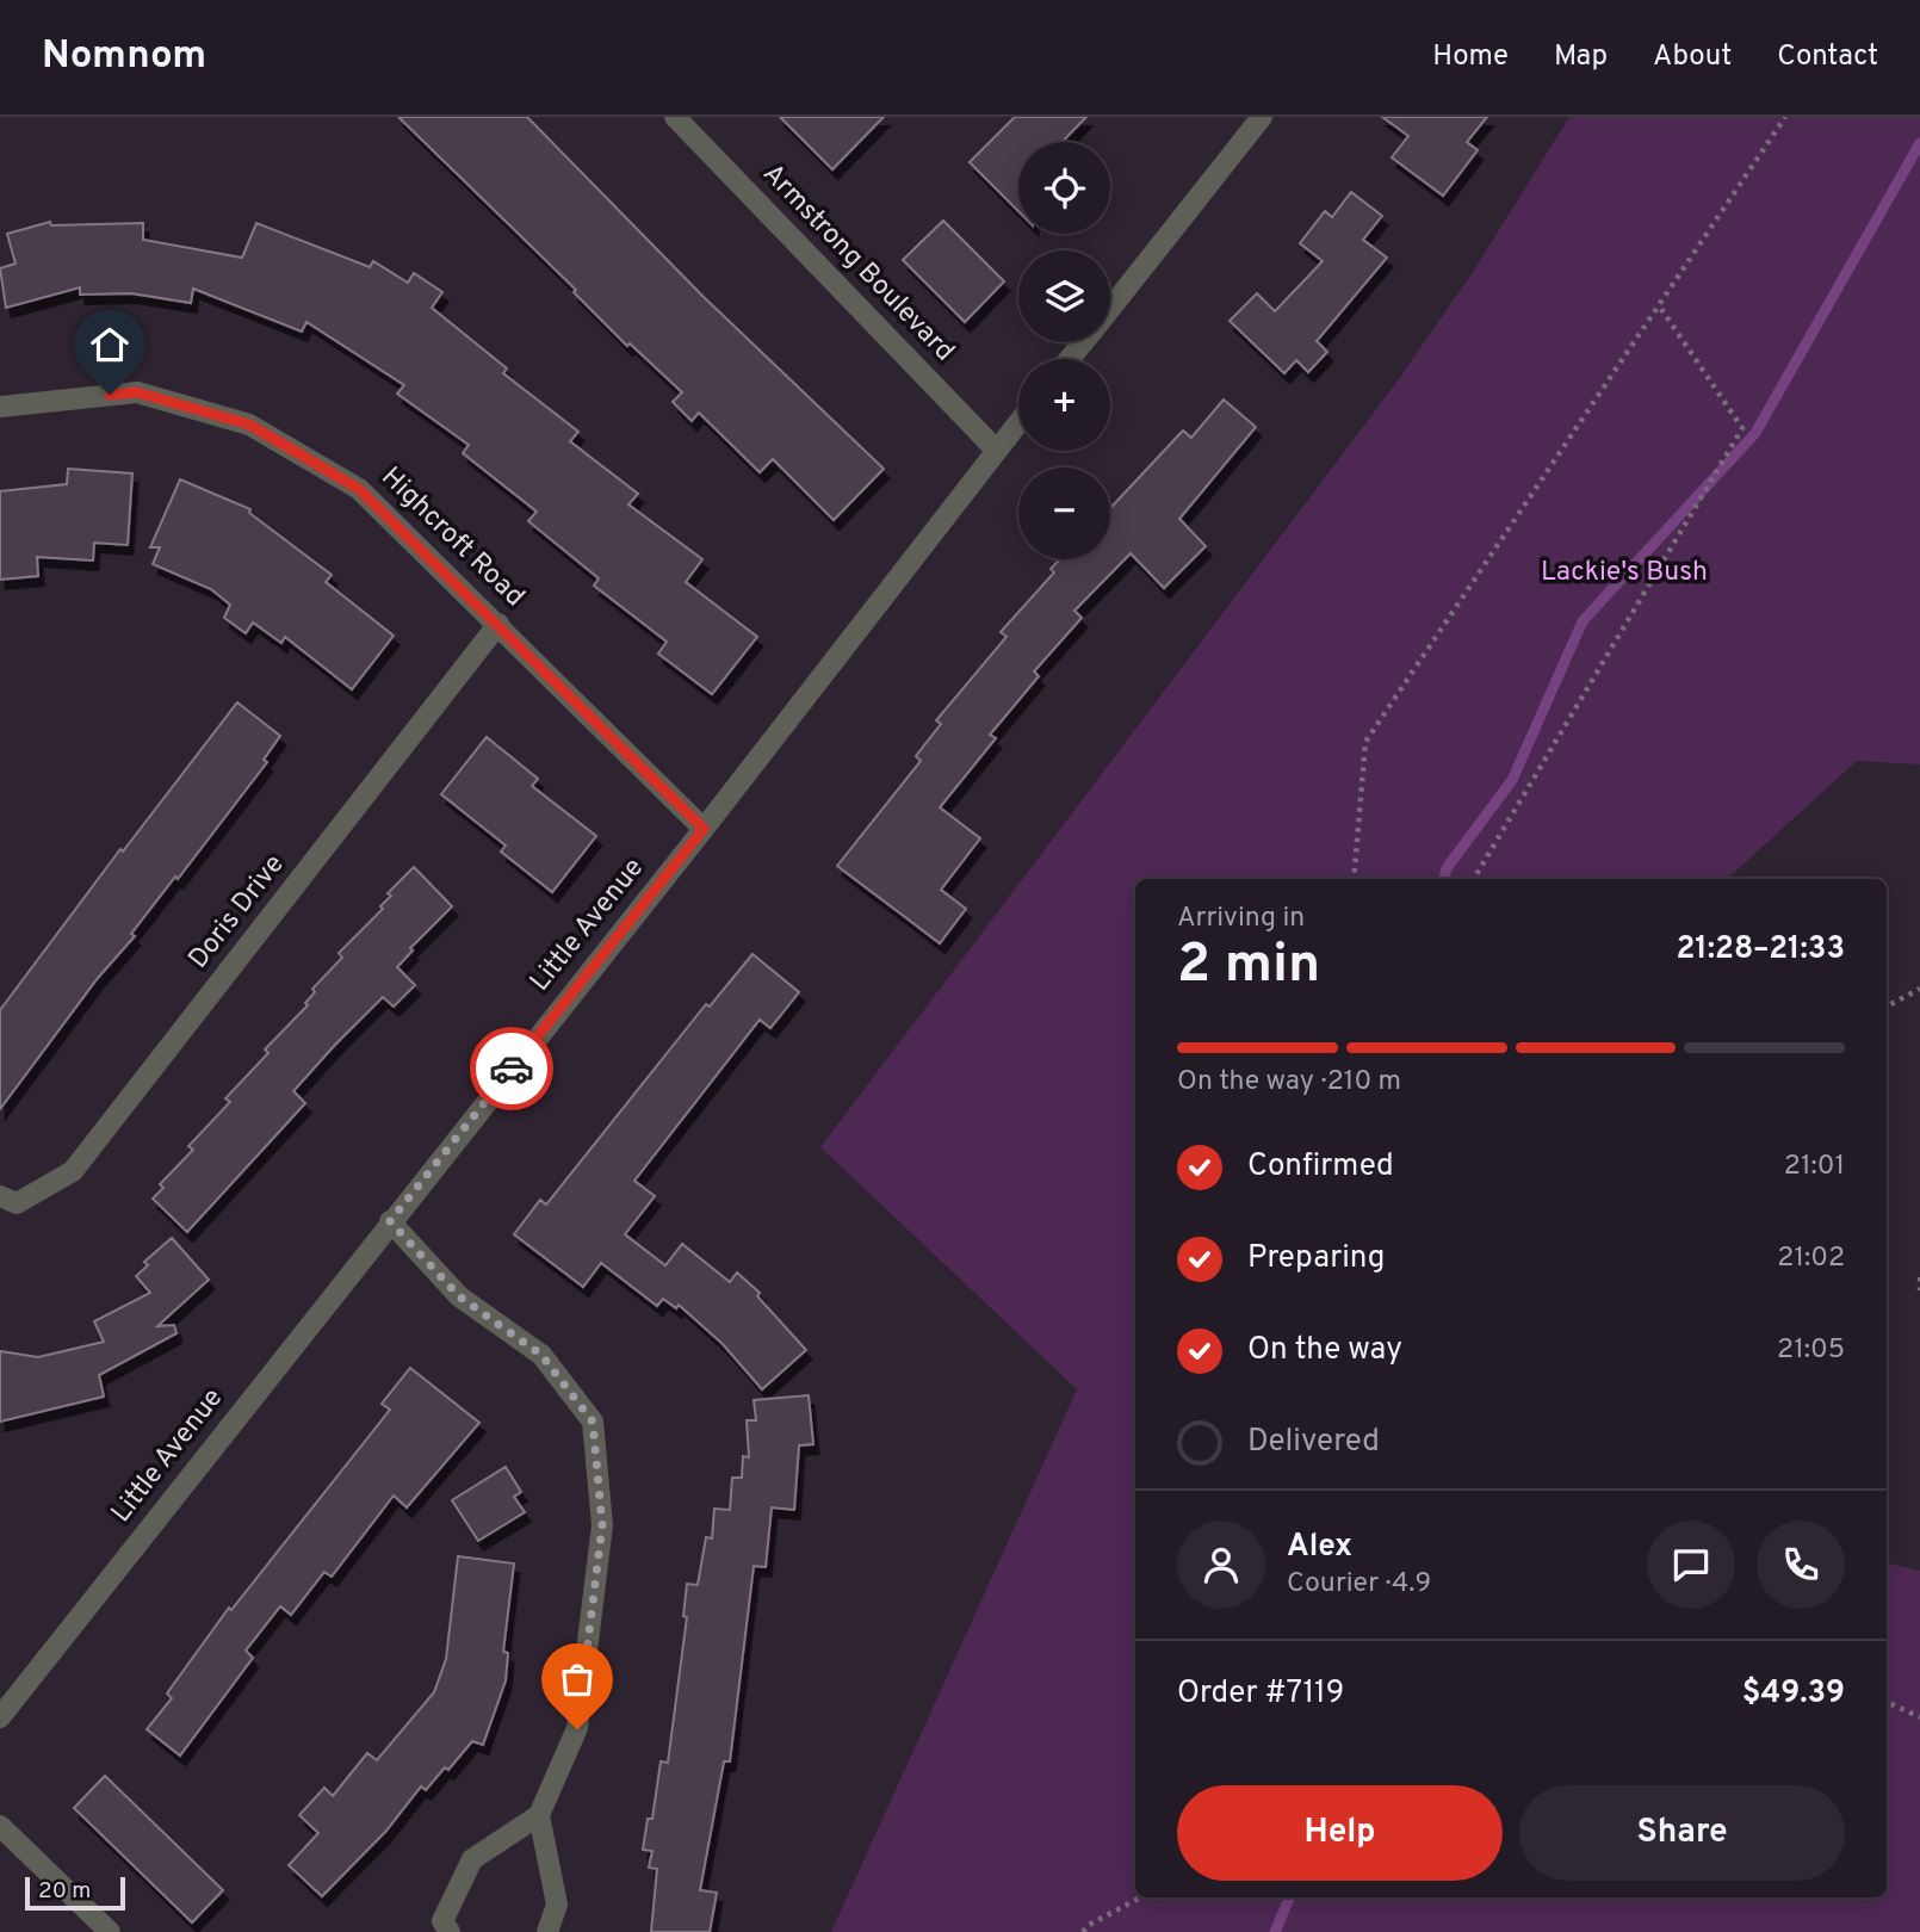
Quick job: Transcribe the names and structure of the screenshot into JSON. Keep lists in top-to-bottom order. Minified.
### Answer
{"streets":{"street":["Armstrong Boulevard","Highcroft Road","Doris Drive","Little Avenue"]},"crossings":[["Armstrong Boulevard","Little Avenue"],["Highcroft Road","Doris Drive"],["Highcroft Road","Little Avenue"]],"parks":["Lackie's Bush"],"scale_bar":"20 m","page":{"header":"Nomnom","nav":["Home","Map","About","Contact"],"map_buttons":["+","−"],"heading":["2 min","Arriving in","21:28–21:33"],"panel":["Alex","Courier · 4.9","Order #7119","$49.39"],"bar":"On the way · 210 m","list":[["Confirmed","21:01"],["Preparing","21:02"],["On the way","21:05"],"Delivered"],"buttons":["Help","Share"],"scale":"20 m"}}
